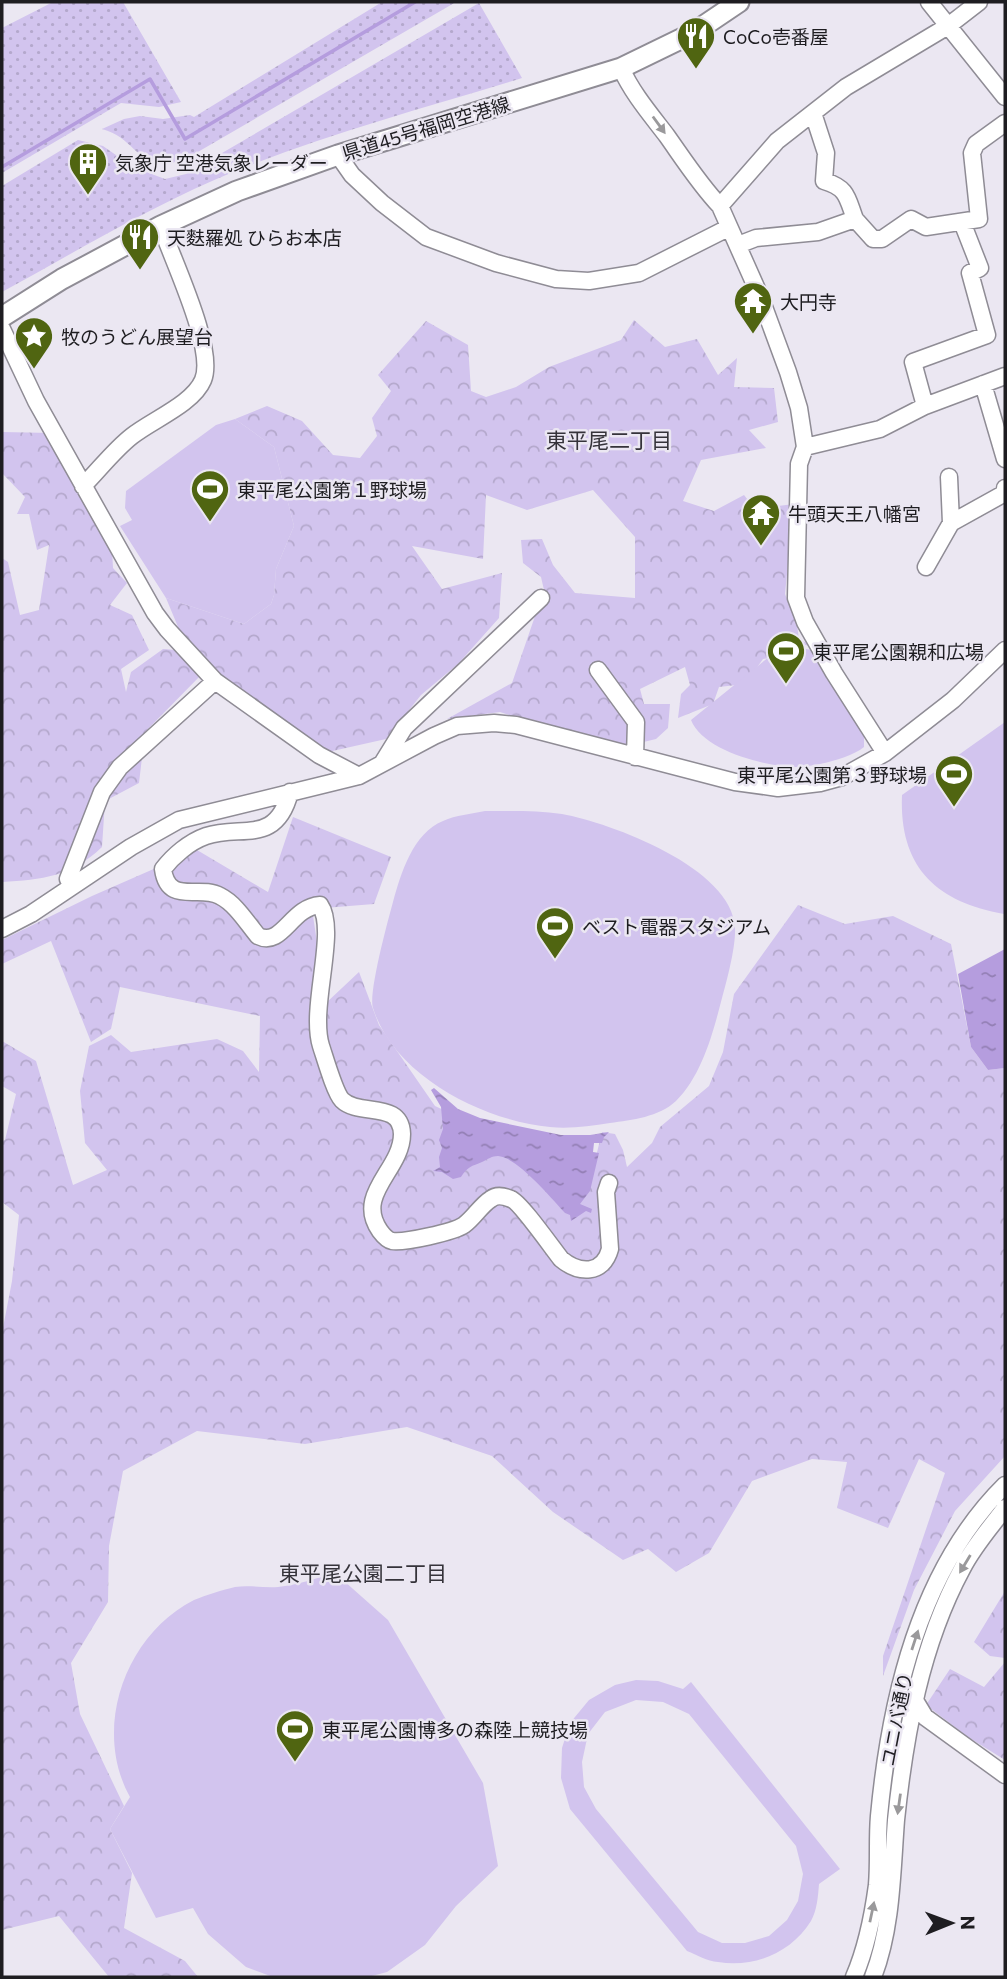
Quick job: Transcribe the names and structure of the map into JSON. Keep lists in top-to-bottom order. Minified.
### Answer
{"streets":{"main road":["県道45号福岡空港線"],"street":["ユニバ通り"]},"districts":["東平尾二丁目","東平尾公園二丁目"],"places":{"restaurant":["CoCo壱番屋","天麩羅処 ひらお本店"],"building":["気象庁 空港気象レーダー"],"temple":["大円寺","牛頭天王八幡宮"],"place":["牧のうどん展望台"],"sports":["東平尾公園第１野球場","東平尾公園親和広場","東平尾公園第３野球場","ベスト電器スタジアム","東平尾公園博多の森陸上競技場"]},"north":"right"}
